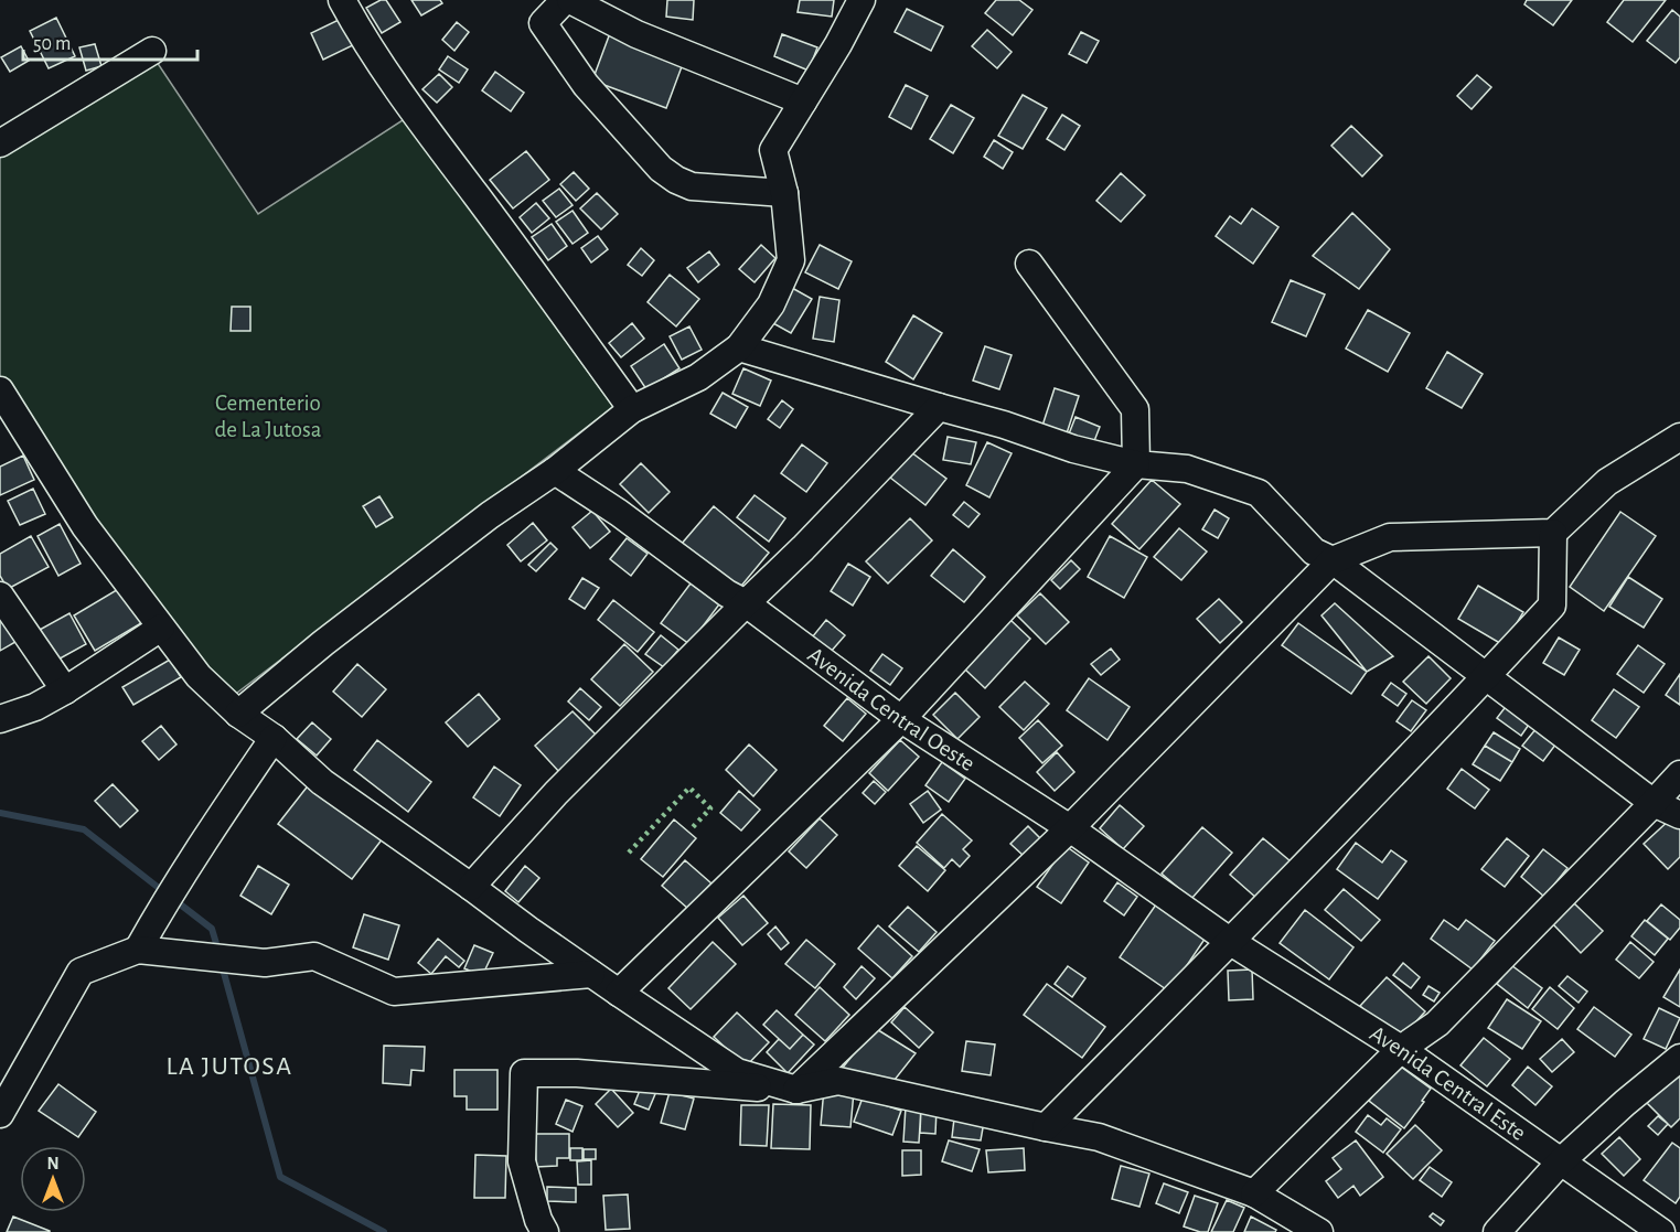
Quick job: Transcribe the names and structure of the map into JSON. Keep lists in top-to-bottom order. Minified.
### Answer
{"streets":{"street":["Avenida Central Oeste","Avenida Central Este"]},"crossings":[["Avenida Central Oeste","Avenida Central Este"]],"districts":["LA JUTOSA"],"parks":["Cementerio de La Jutosa"],"scale_bar":"50 m","north":"top"}
